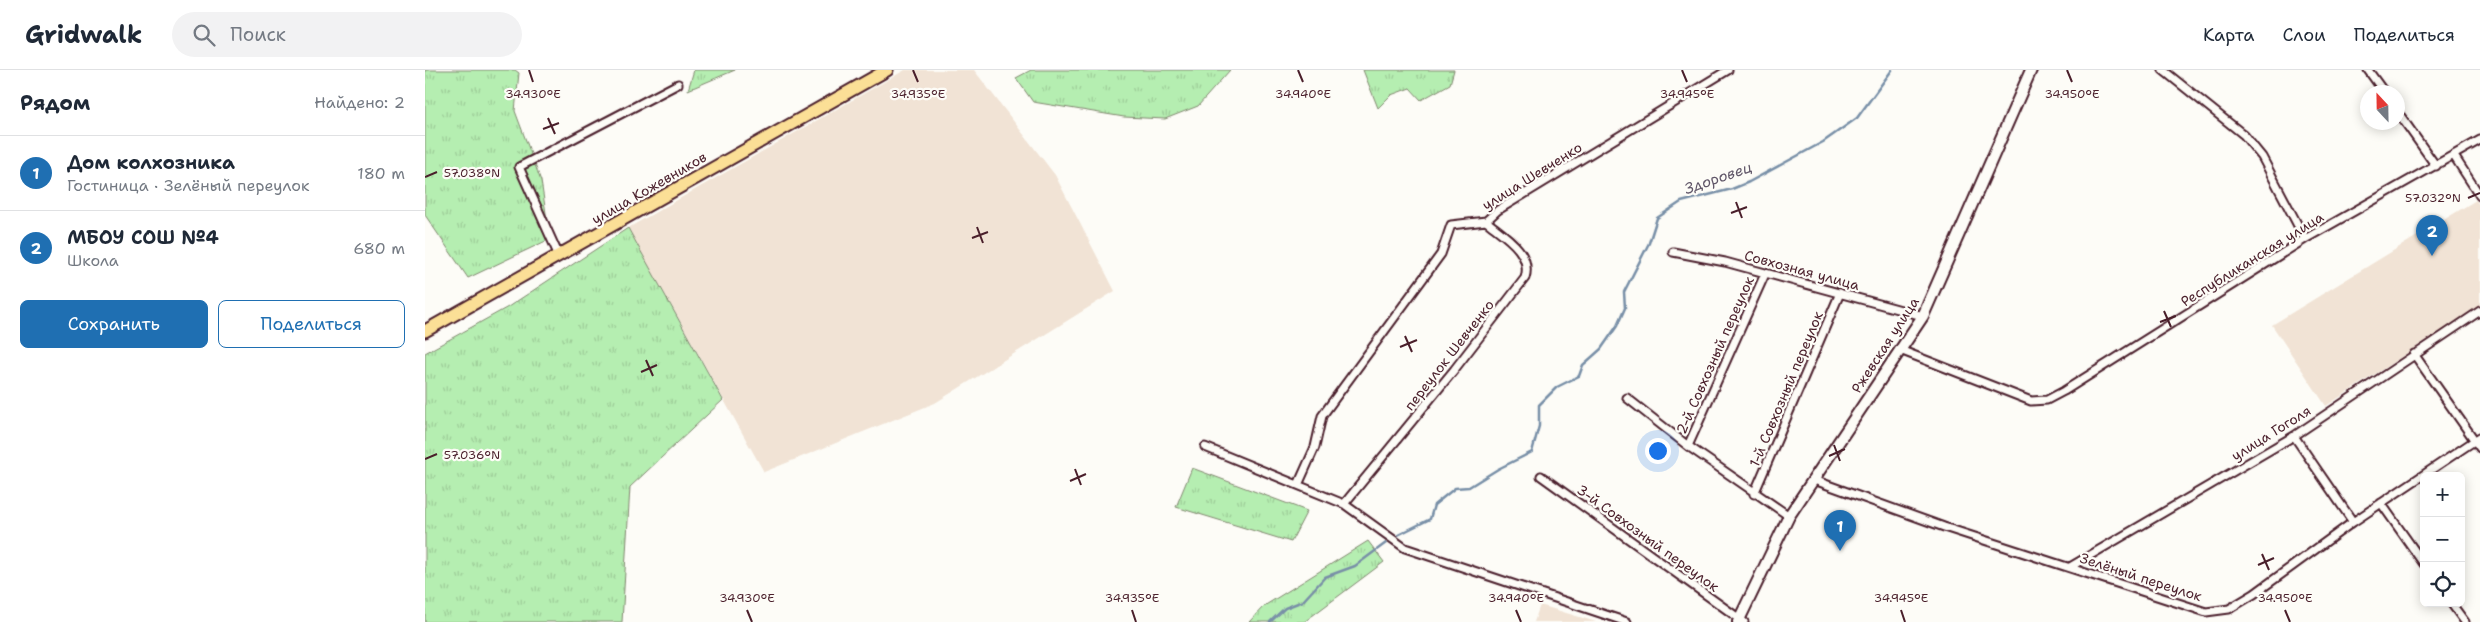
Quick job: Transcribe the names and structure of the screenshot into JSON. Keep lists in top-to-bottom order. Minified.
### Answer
{"streets":{"main road":["улица Кожевников","Ржевская улица"],"street":["улица Шевченко","Республиканская улица","Совхозная улица","переулок Шевченко","2-й Совхозный переулок","1-й Совхозный переулок","улица Гоголя","3-й Совхозный переулок","Зелёный переулок"]},"crossings":[["улица Шевченко","переулок Шевченко"],["Республиканская улица","Ржевская улица"],["Совхозная улица","Ржевская улица"],["Совхозная улица","2-й Совхозный переулок"],["Совхозная улица","1-й Совхозный переулок"],["Ржевская улица","2-й Совхозный переулок"],["Ржевская улица","3-й Совхозный переулок"],["Ржевская улица","Зелёный переулок"],["2-й Совхозный переулок","1-й Совхозный переулок"],["улица Гоголя","Зелёный переулок"]],"water":["Здоровец"],"north":"top","page":{"header":"Gridwalk","search":"Поиск","nav":["Карта","Слои","Поделиться"],"heading":["Рядом","Найдено: 2"],"list":[{"mark":"1","name":"Дом колхозника","note":"Гостиница · Зелёный переулок","value":"180 m"},{"mark":"2","name":"МБОУ СОШ №4","note":"Школа","value":"680 m"}],"pins":["2","1"],"buttons":["Сохранить","Поделиться"],"map_buttons":["+","−"]},"coordinates":["34.930°E","34.935°E","34.940°E","34.945°E","34.950°E","57.038°N","57.032°N","57.036°N"]}
